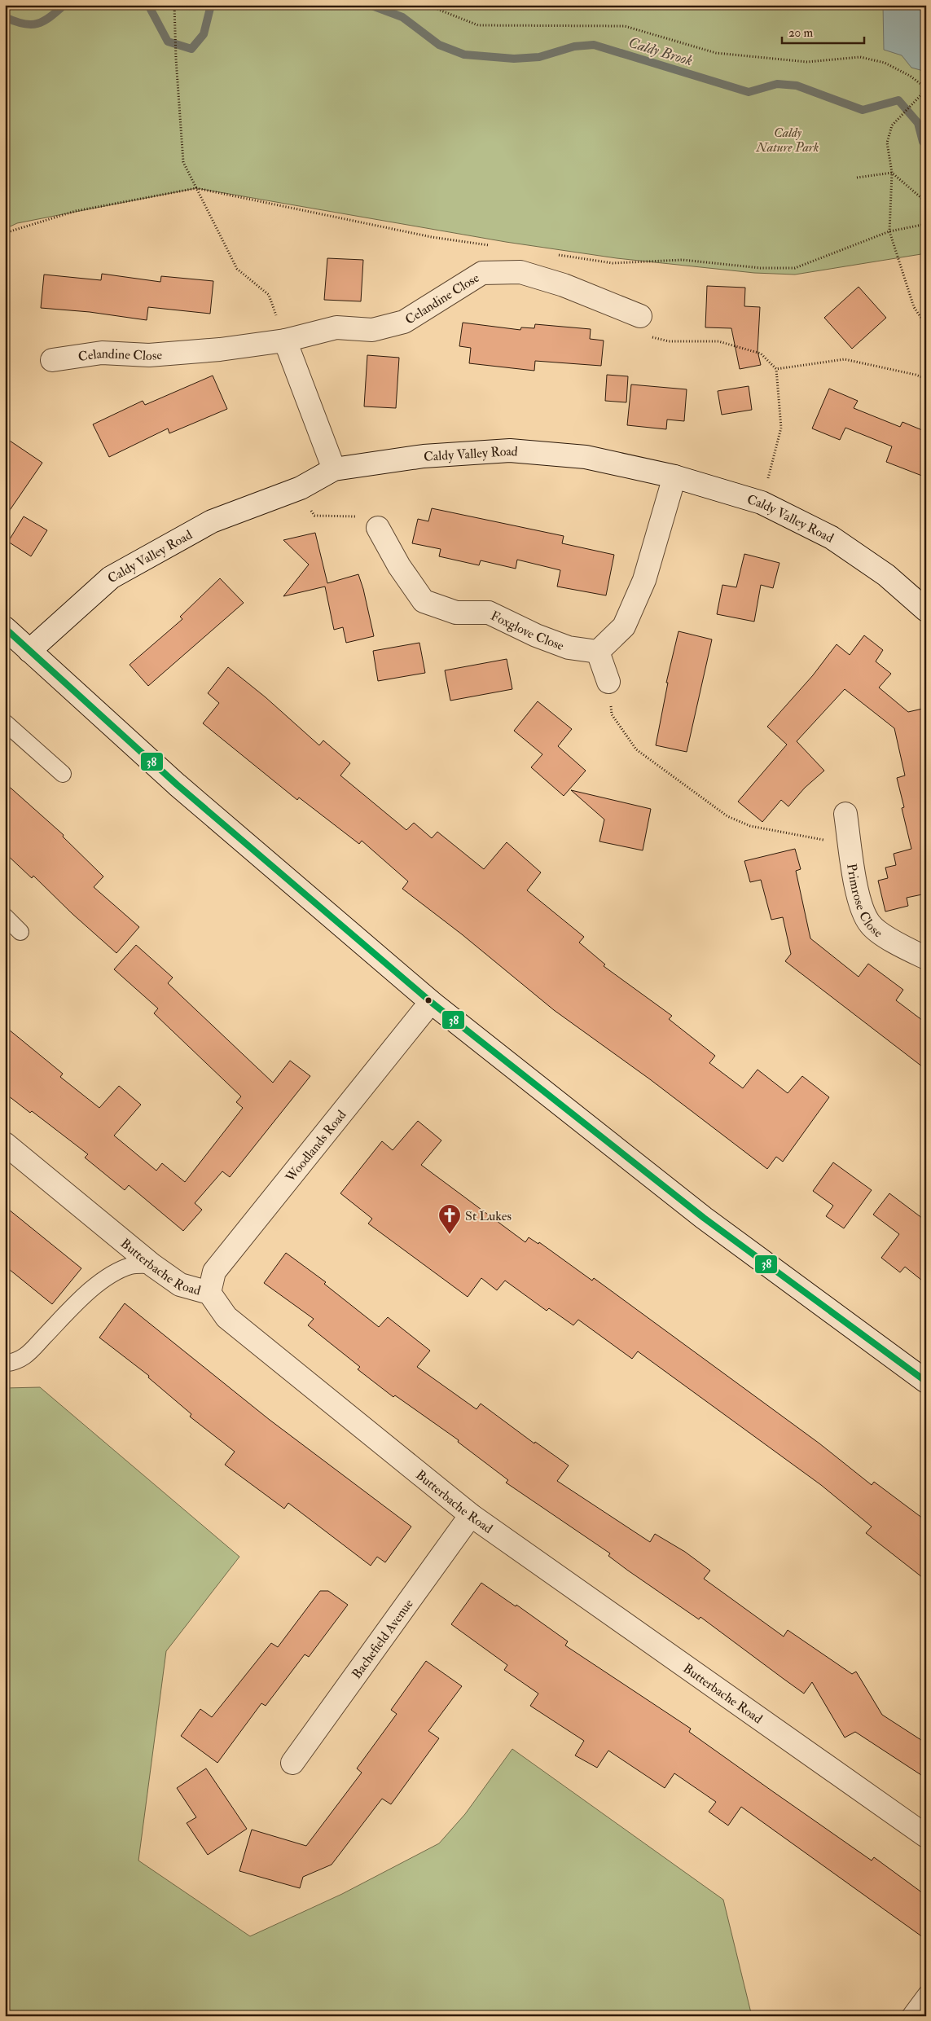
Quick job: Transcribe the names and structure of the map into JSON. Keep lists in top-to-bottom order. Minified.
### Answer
{"streets":{"street":["Celandine Close","Caldy Valley Road","Foxglove Close","Primrose Close","Woodlands Road","Butterbache Road","Bachefield Avenue"]},"crossings":[["Woodlands Road","Butterbache Road"],["Butterbache Road","Bachefield Avenue"]],"water":["Caldy Brook"],"parks":["Caldy Nature Park"],"places":{"church":["St Lukes"]},"lines":["transit line 38"],"scale_bar":"20 m"}
